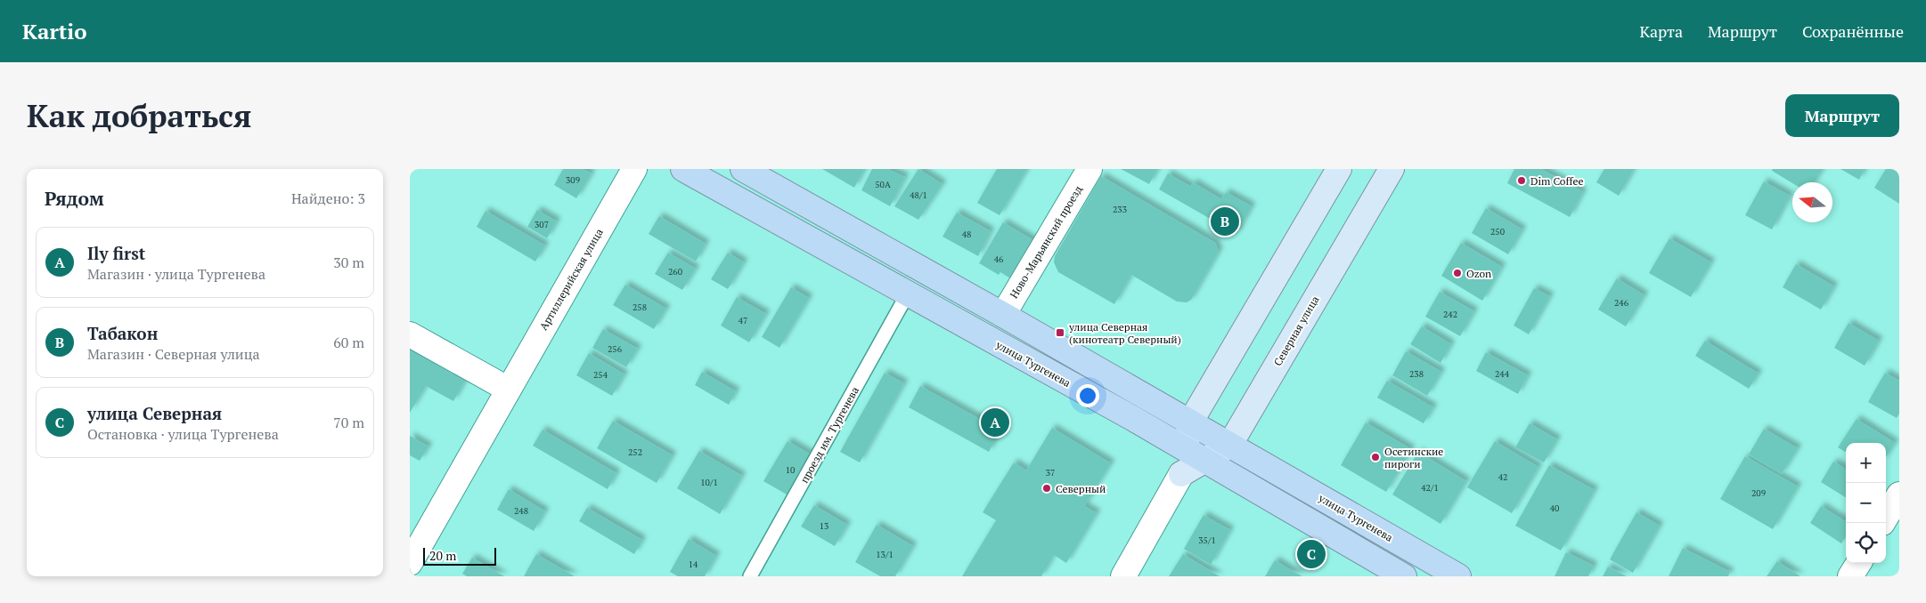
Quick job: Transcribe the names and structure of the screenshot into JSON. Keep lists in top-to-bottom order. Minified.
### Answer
{"streets":{"highway":["улица Тургенева"],"main road":["Северная улица"],"street":["Ново-Марьянский проезд","Артиллерийская улица"],"lane":["проезд им. Тургенева"]},"crossings":[["Ново-Марьянский проезд","улица Тургенева"],["Северная улица","улица Тургенева"],["улица Тургенева","проезд им. Тургенева"]],"places":{"other":["Dim Coffee","Ozon","Осетинские пироги","Северный"],"transit":["улица Северная (кинотеатр Северный)"]},"house_numbers":["309","50А","48/1","233","307","250","48","46","260","246","258","242","47","256","238","244","254","252","10","37","42","10/1","42/1","209","40","248","13","35/1","13/1","14"],"scale_bar":"20 m","north":"left","page":{"header":"Kartio","nav":["Карта","Маршрут","Сохранённые"],"buttons":"Маршрут","title":"Как добраться","heading":["Рядом","Найдено: 3"],"pins":["B","A","C"],"list":[{"mark":"A","name":"Ily first","note":"Магазин · улица Тургенева","value":"30 m"},{"mark":"B","name":"Табакон","note":"Магазин · Северная улица","value":"60 m"},{"mark":"C","name":"улица Северная","note":"Остановка · улица Тургенева","value":"70 m"}],"map_buttons":["+","−"],"scale":"20 m"}}
